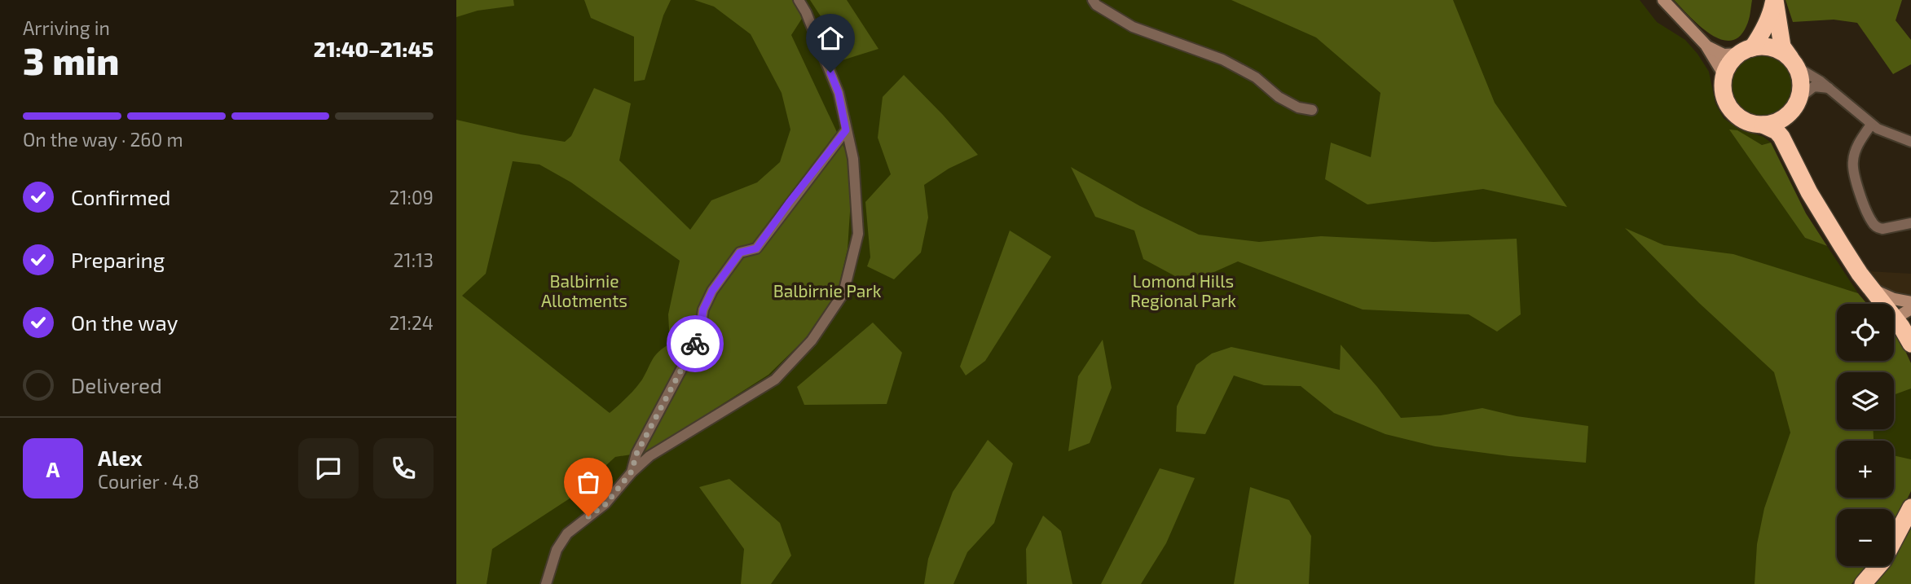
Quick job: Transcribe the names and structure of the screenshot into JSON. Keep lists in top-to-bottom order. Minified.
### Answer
{"parks":["Balbirnie Allotments","Lomond Hills Regional Park","Balbirnie Park"],"page":{"heading":["3 min","Arriving in","21:40–21:45"],"panel":["Alex","Courier · 4.8"],"bar":"On the way · 260 m","list":[["Confirmed","21:09"],["Preparing","21:13"],["On the way","21:24"],"Delivered"],"map_buttons":["+","−"],"round":"A"}}
